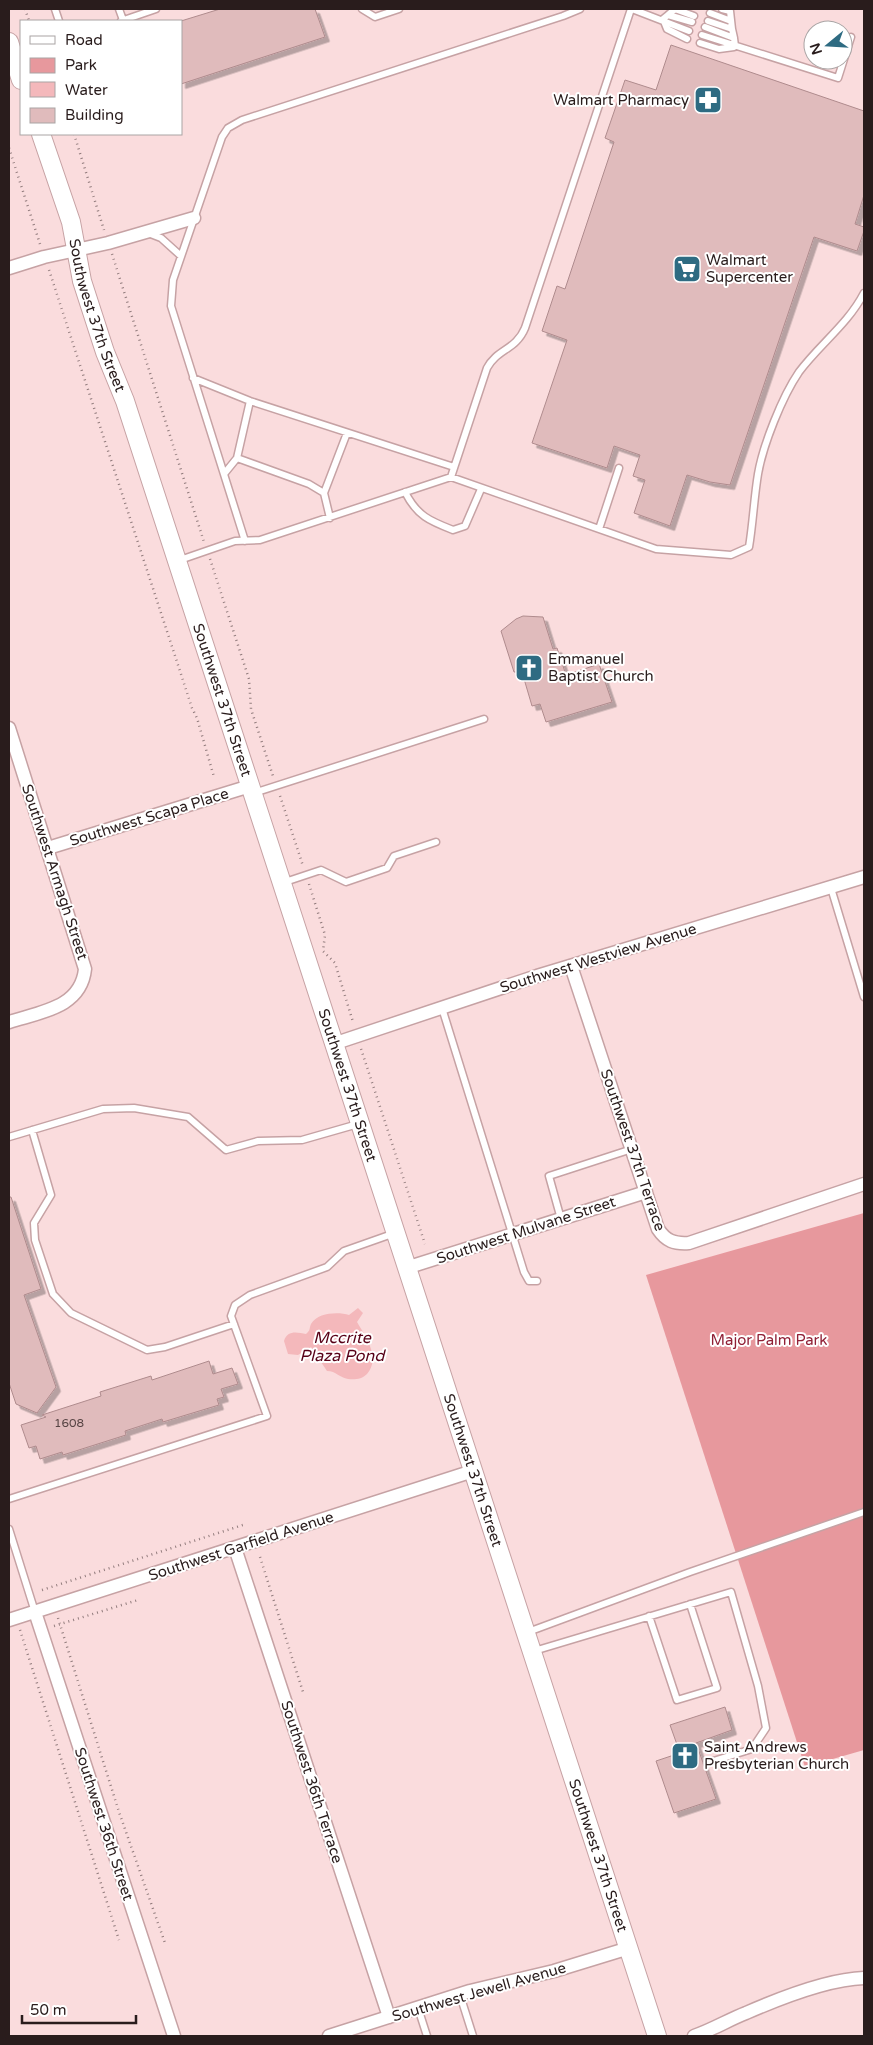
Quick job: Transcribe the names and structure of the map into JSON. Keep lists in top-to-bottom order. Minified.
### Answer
{"streets":{"main road":["Southwest 37th Street"],"street":["Southwest Scapa Place","Southwest Armagh Street","Southwest Westview Avenue","Southwest 37th Terrace","Southwest Mulvane Street","Southwest Garfield Avenue","Southwest 36th Terrace","Southwest 36th Street","Southwest Jewell Avenue"]},"crossings":[["Southwest 37th Street","Southwest Scapa Place"],["Southwest 37th Street","Southwest Westview Avenue"],["Southwest 37th Street","Southwest Mulvane Street"],["Southwest 37th Street","Southwest Garfield Avenue"],["Southwest 37th Street","Southwest Jewell Avenue"],["Southwest Scapa Place","Southwest Armagh Street"],["Southwest Westview Avenue","Southwest 37th Terrace"],["Southwest 37th Terrace","Southwest Mulvane Street"],["Southwest Garfield Avenue","Southwest 36th Terrace"],["Southwest Garfield Avenue","Southwest 36th Street"],["Southwest 36th Terrace","Southwest Jewell Avenue"]],"water":["Mccrite Plaza Pond"],"parks":["Major Palm Park"],"places":{"pharmacy":["Walmart Pharmacy"],"supermarket":["Walmart Supercenter"],"church":["Emmanuel Baptist Church","Saint Andrews Presbyterian Church"]},"house_numbers":["1608"],"legend":["Road","Park","Water","Building"],"scale_bar":"50 m","north":"left"}
